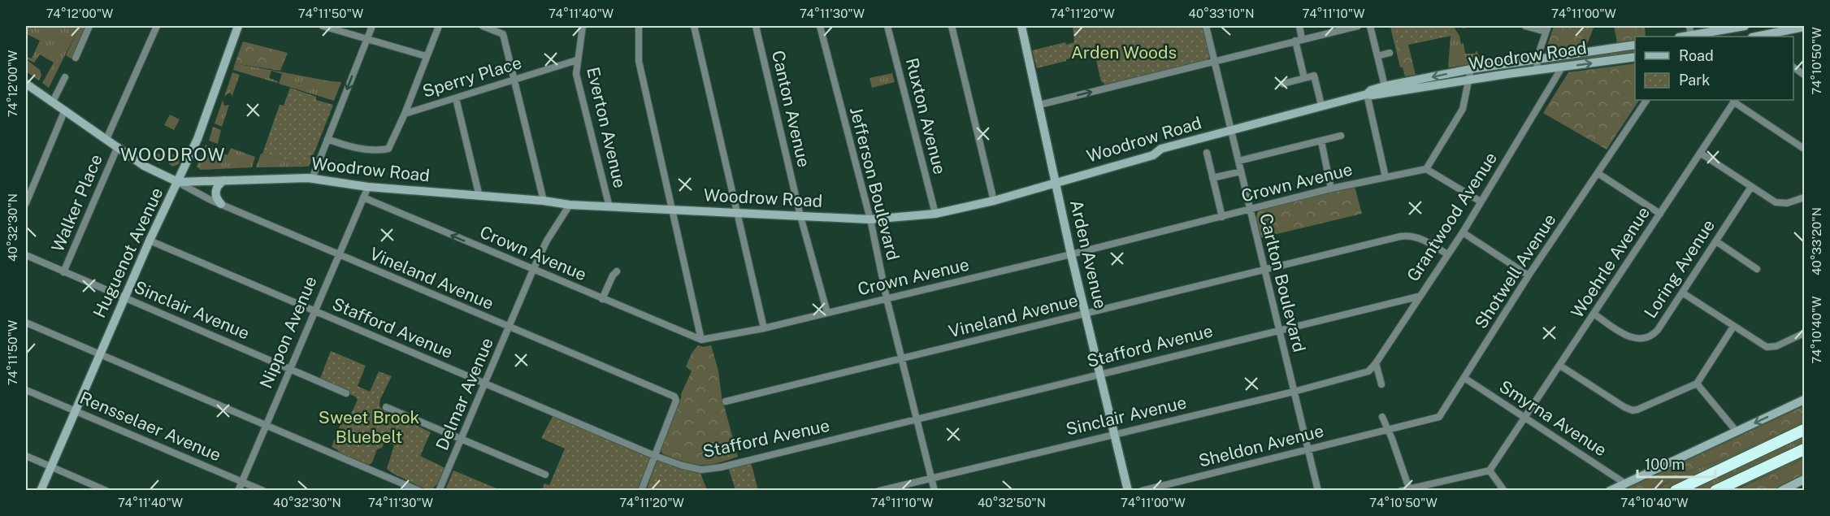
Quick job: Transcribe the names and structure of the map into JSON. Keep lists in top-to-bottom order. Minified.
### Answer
{"streets":{"street":["Woodrow Road","Sperry Place","Canton Avenue","Ruxton Avenue","Everton Avenue","Crown Avenue","Jefferson Boulevard","Walker Place","Grantwood Avenue","Huguenot Avenue","Arden Avenue","Woehrle Avenue","Loring Avenue","Shotwell Avenue","Vineland Avenue","Carlton Boulevard","Sinclair Avenue","Stafford Avenue","Nippon Avenue","Delmar Avenue","Smyrna Avenue","Rensselaer Avenue","Sheldon Avenue"]},"crossings":[["Woodrow Road","Canton Avenue"],["Woodrow Road","Ruxton Avenue"],["Woodrow Road","Everton Avenue"],["Woodrow Road","Jefferson Boulevard"],["Woodrow Road","Walker Place"],["Woodrow Road","Grantwood Avenue"],["Woodrow Road","Huguenot Avenue"],["Woodrow Road","Arden Avenue"],["Woodrow Road","Vineland Avenue"],["Woodrow Road","Carlton Boulevard"],["Woodrow Road","Nippon Avenue"],["Woodrow Road","Delmar Avenue"],["Sperry Place","Everton Avenue"],["Canton Avenue","Crown Avenue"],["Crown Avenue","Jefferson Boulevard"],["Crown Avenue","Arden Avenue"],["Crown Avenue","Carlton Boulevard"],["Crown Avenue","Nippon Avenue"],["Crown Avenue","Delmar Avenue"],["Jefferson Boulevard","Vineland Avenue"],["Jefferson Boulevard","Sinclair Avenue"],["Jefferson Boulevard","Stafford Avenue"],["Walker Place","Sinclair Avenue"],["Grantwood Avenue","Vineland Avenue"],["Grantwood Avenue","Sinclair Avenue"],["Grantwood Avenue","Stafford Avenue"],["Huguenot Avenue","Vineland Avenue"],["Huguenot Avenue","Sinclair Avenue"],["Huguenot Avenue","Stafford Avenue"],["Huguenot Avenue","Rensselaer Avenue"],["Arden Avenue","Vineland Avenue"],["Arden Avenue","Sinclair Avenue"],["Arden Avenue","Stafford Avenue"],["Woehrle Avenue","Loring Avenue"],["Woehrle Avenue","Smyrna Avenue"],["Shotwell Avenue","Smyrna Avenue"],["Shotwell Avenue","Sheldon Avenue"],["Vineland Avenue","Carlton Boulevard"],["Vineland Avenue","Stafford Avenue"],["Vineland Avenue","Nippon Avenue"],["Vineland Avenue","Delmar Avenue"],["Carlton Boulevard","Sinclair Avenue"],["Carlton Boulevard","Stafford Avenue"],["Carlton Boulevard","Sheldon Avenue"],["Sinclair Avenue","Nippon Avenue"],["Stafford Avenue","Nippon Avenue"],["Stafford Avenue","Delmar Avenue"],["Nippon Avenue","Rensselaer Avenue"]],"districts":["WOODROW"],"parks":["Arden Woods","Sweet Brook Bluebelt"],"legend":["Road","Park"],"scale_bar":"100 m","coordinates":["74°12'00\"W","74°11'50\"W","74°11'40\"W","74°11'30\"W","74°11'20\"W","40°33'10\"N","74°11'10\"W","74°11'00\"W","74°10'50\"W","40°32'30\"N","40°33'20\"N","74°10'40\"W","40°32'50\"N"]}
